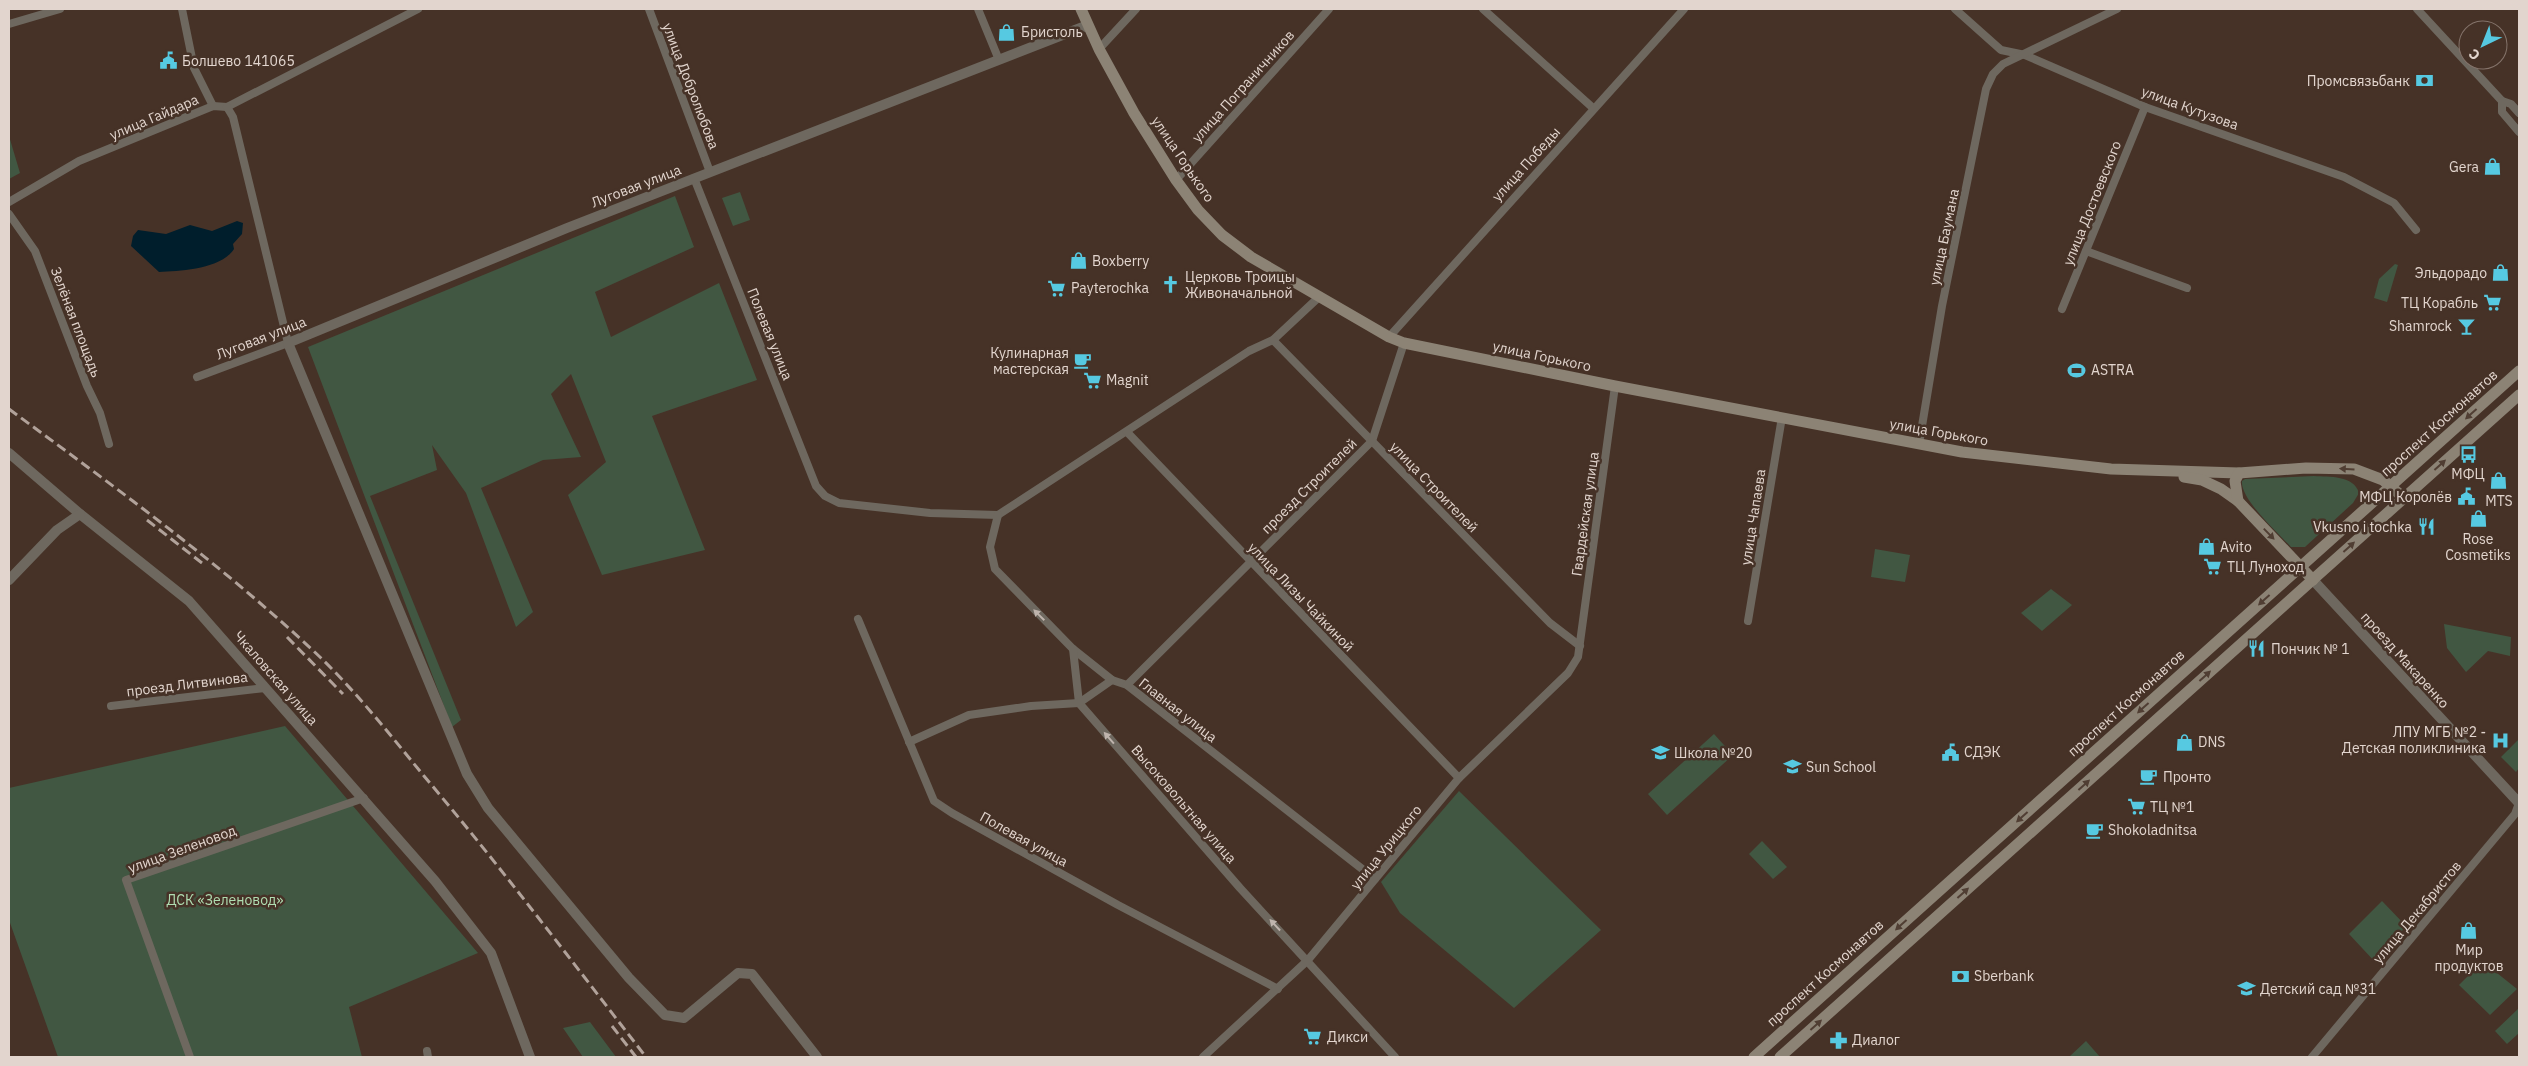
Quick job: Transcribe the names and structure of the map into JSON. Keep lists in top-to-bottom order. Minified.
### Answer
{"streets":{"main road":["улица Горького","проспект Космонавтов"],"street":["улица Добролюбова","улица Пограничников","улица Кутузова","улица Гайдара","улица Победы","Луговая улица","улица Достоевского","улица Баумана","Зелёная площадь","Полевая улица","проезд Строителей","улица Строителей","Гвардейская улица","улица Чапаева","улица Лизы Чайкиной","проезд Макаренко","Чкаловская улица","проезд Литвинова","Главная улица","Высоковольтная улица","улица Урицкого","улица Зеленовод","улица Декабристов"]},"crossings":[["улица Добролюбова","Луговая улица"],["улица Пограничников","улица Горького"],["улица Кутузова","улица Достоевского"],["улица Кутузова","улица Баумана"],["улица Горького","улица Победы"],["улица Горького","Луговая улица"],["улица Горького","улица Баумана"],["улица Горького","проезд Строителей"],["улица Горького","Гвардейская улица"],["улица Горького","улица Чапаева"],["Луговая улица","Полевая улица"],["Полевая улица","Главная улица"],["Полевая улица","улица Урицкого"],["проезд Строителей","улица Строителей"],["проезд Строителей","улица Лизы Чайкиной"],["проезд Строителей","Главная улица"],["улица Строителей","Гвардейская улица"],["улица Строителей","улица Урицкого"],["Гвардейская улица","улица Урицкого"],["улица Лизы Чайкиной","улица Урицкого"],["проезд Макаренко","улица Декабристов"],["Чкаловская улица","проезд Литвинова"],["Чкаловская улица","улица Зеленовод"],["Главная улица","улица Урицкого"],["Высоковольтная улица","улица Урицкого"]],"one_way":["Высоковольтная улица"],"parks":["ДСК «Зеленовод»"],"places":{"shop":["Бристоль","Gera","Boxberry","Эльдорадо","MTS","Rose Cosmetiks","Avito","DNS","Мир продуктов"],"public building":["Болшево 141065","МФЦ Королёв","СДЭК"],"bank":["Промсвязьбанк","Sberbank"],"church":["Церковь Троицы Живоначальной"],"supermarket":["Payterochka","ТЦ Корабль","Magnit","ТЦ Луноход","ТЦ №1","Дикси"],"bar":["Shamrock"],"cafe":["Кулинарная мастерская","Пронто","Shokoladnitsa"],"sports":["ASTRA"],"bus stop":["МФЦ"],"restaurant":["Vkusno i tochka","Пончик № 1"],"hospital":["ЛПУ МГБ №2 - Детская поликлиника"],"school or university":["Школа №20","Sun School","Детский сад №31"],"pharmacy":["Диалог"]},"north":"bottom left"}
